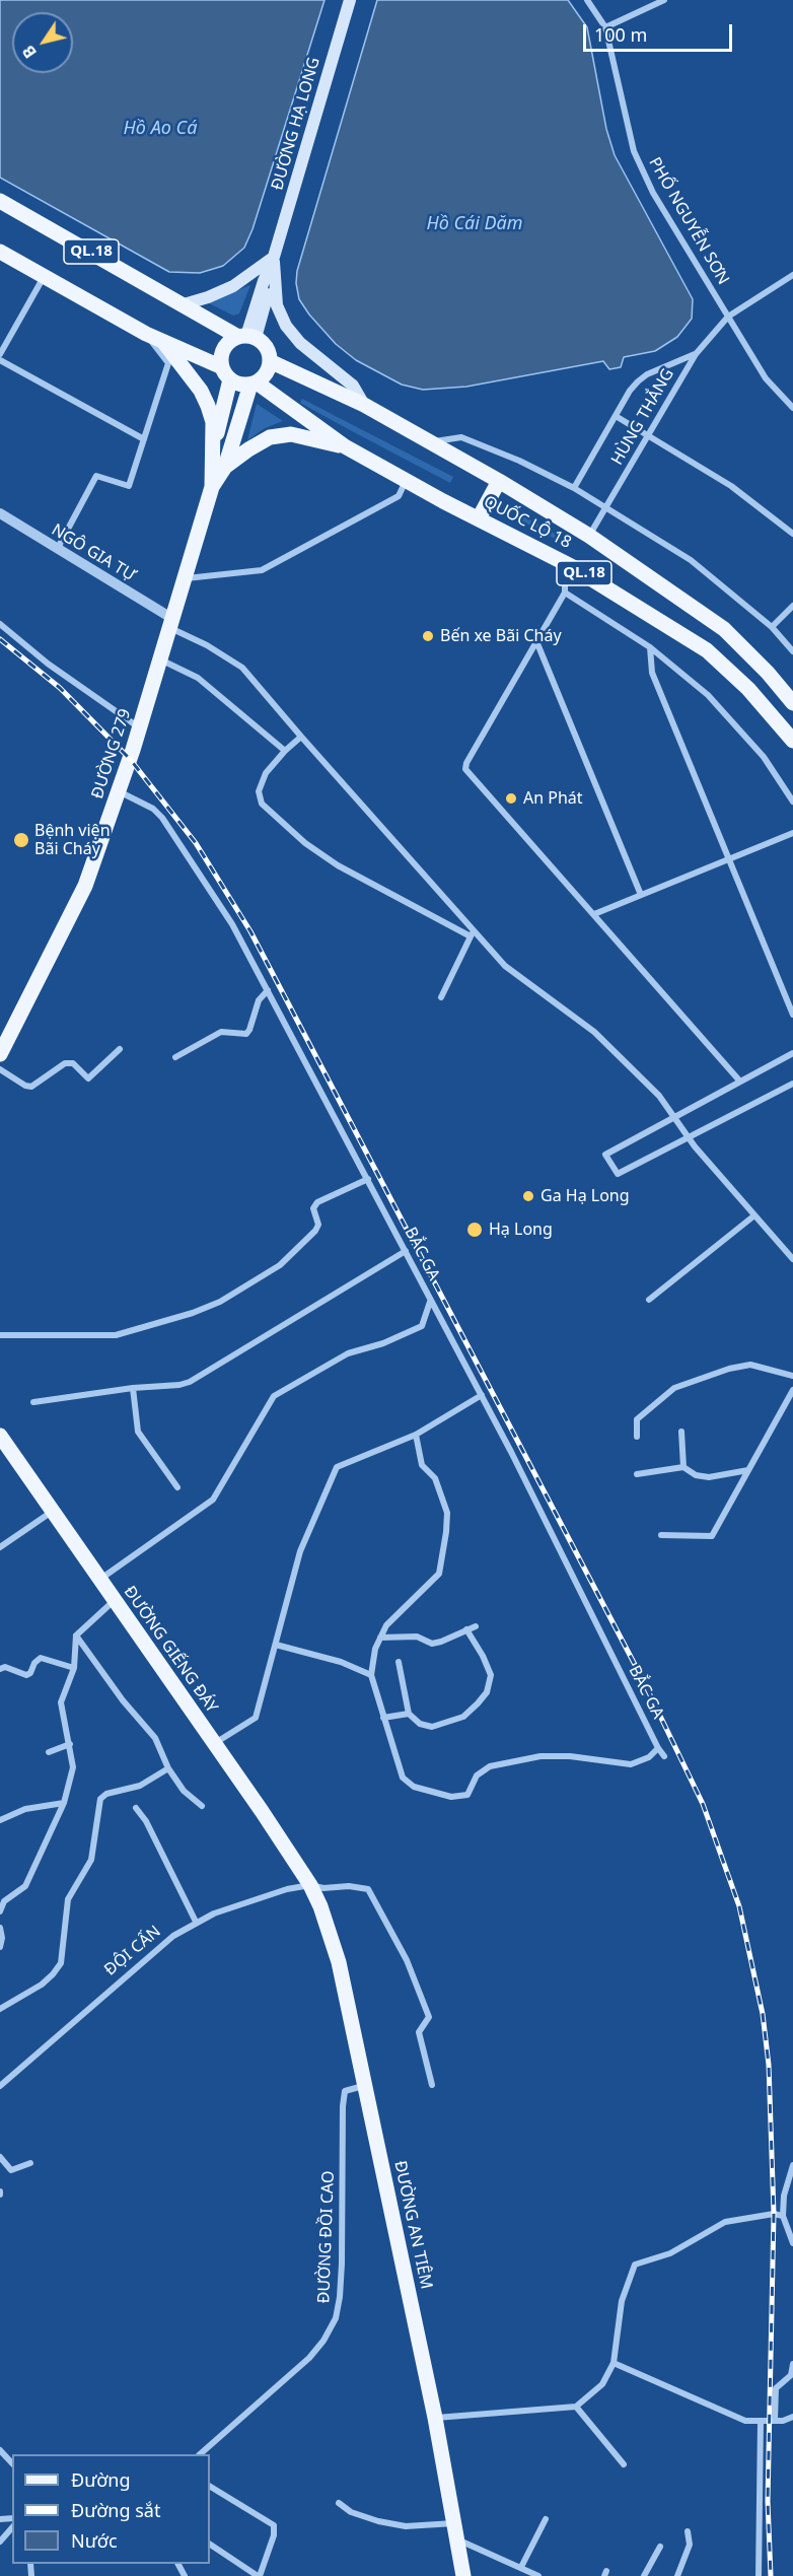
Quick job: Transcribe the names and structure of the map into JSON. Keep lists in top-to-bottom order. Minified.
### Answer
{"streets":{"main road":["ĐƯỜNG HẠ LONG","QL.18","QUỐC LỘ 18","ĐƯỜNG 279","ĐƯỜNG GIẾNG ĐÁY","ĐƯỜNG AN TIÊM"],"street":["PHỐ NGUYỄN SƠN","HÙNG THẮNG","NGÔ GIA TỰ","BẮC GA","ĐỘI CẤN","ĐƯỜNG ĐỒI CAO"]},"crossings":[["ĐƯỜNG HẠ LONG","QL.18"],["ĐƯỜNG HẠ LONG","QUỐC LỘ 18"],["PHỐ NGUYỄN SƠN","HÙNG THẮNG"],["QL.18","QUỐC LỘ 18"],["HÙNG THẮNG","QUỐC LỘ 18"],["NGÔ GIA TỰ","ĐƯỜNG 279"],["ĐƯỜNG 279","BẮC GA"],["ĐƯỜNG GIẾNG ĐÁY","ĐỘI CẤN"],["ĐƯỜNG GIẾNG ĐÁY","ĐƯỜNG AN TIÊM"],["ĐỘI CẤN","ĐƯỜNG AN TIÊM"],["ĐƯỜNG AN TIÊM","ĐƯỜNG ĐỒI CAO"]],"water":["Hồ Ao Cá","Hồ Cái Dăm"],"places":["Bến xe Bãi Cháy","An Phát","Bệnh viện Bãi Cháy","Ga Hạ Long","Hạ Long"],"legend":["Đường","Đường sắt","Nước"],"scale_bar":"100 m","north":"bottom left"}
